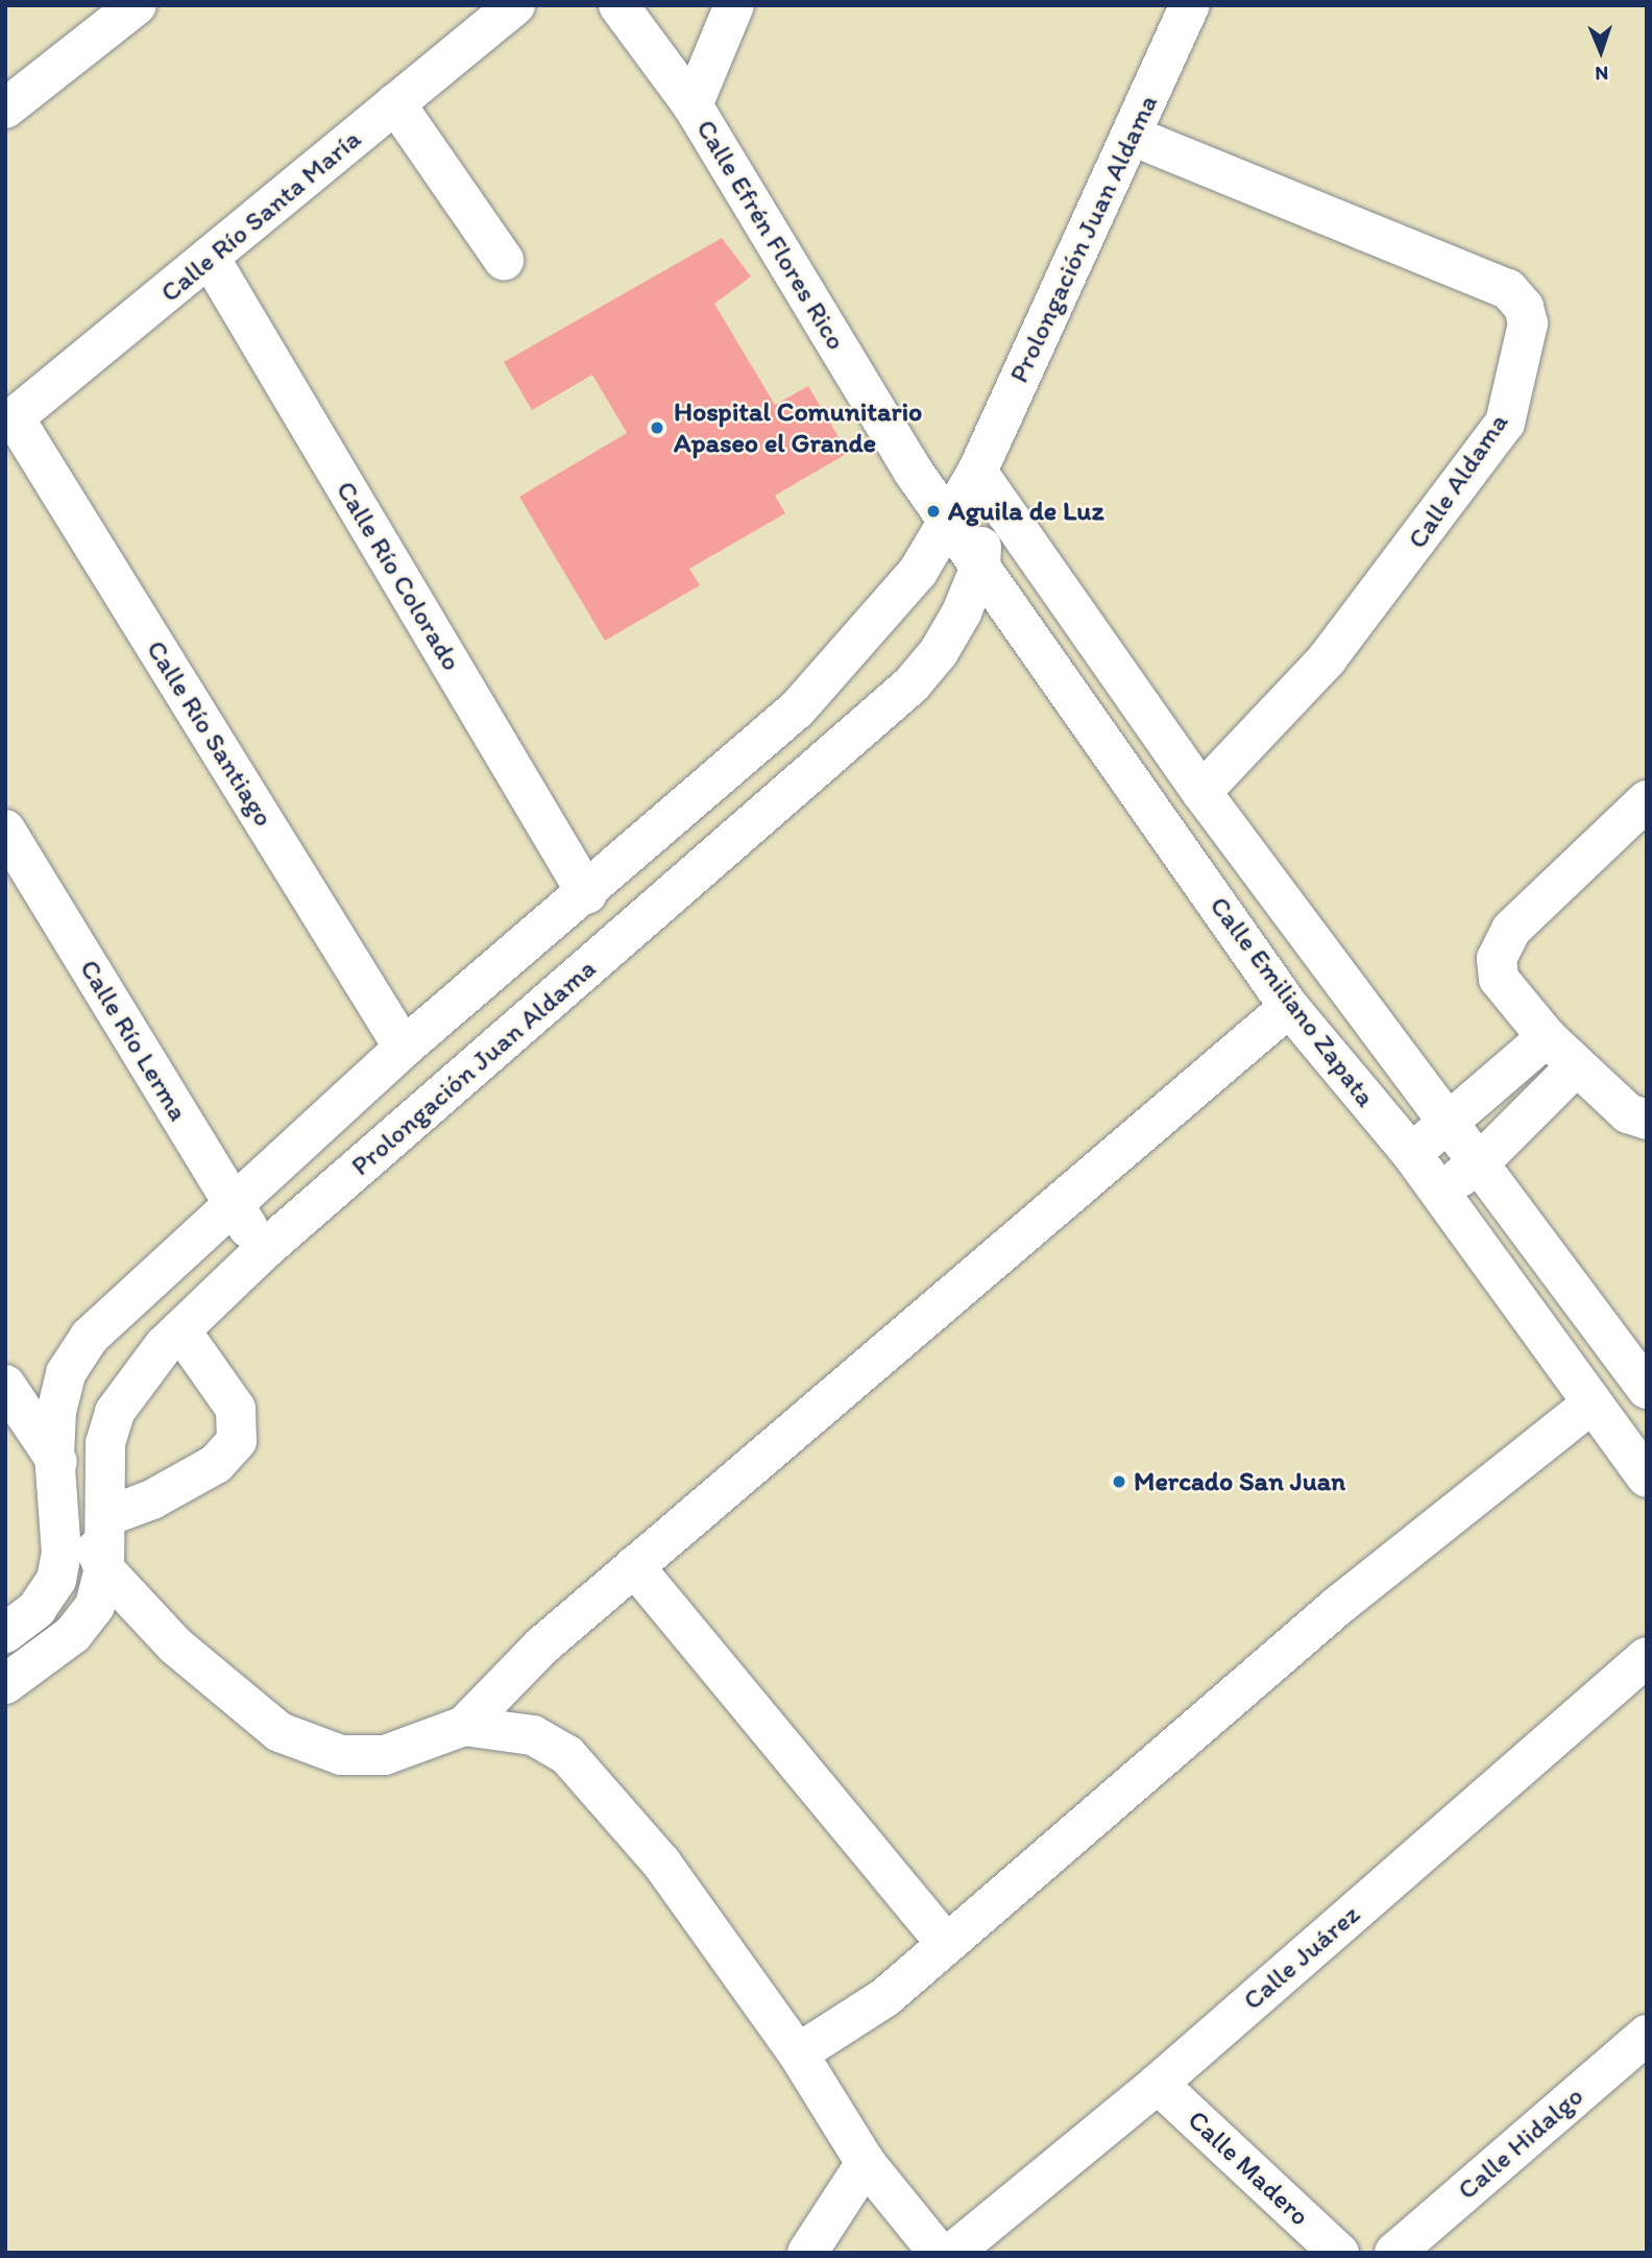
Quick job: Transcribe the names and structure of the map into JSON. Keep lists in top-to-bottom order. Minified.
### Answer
{"streets":{"street":["Calle Río Santa María","Calle Efrén Flores Rico","Prolongación Juan Aldama","Calle Aldama","Calle Río Colorado","Calle Río Santiago","Calle Emiliano Zapata","Calle Río Lerma","Calle Juárez","Calle Hidalgo","Calle Madero"]},"crossings":[["Calle Río Santa María","Calle Río Colorado"],["Calle Río Santa María","Calle Río Santiago"],["Calle Efrén Flores Rico","Prolongación Juan Aldama"],["Calle Efrén Flores Rico","Calle Emiliano Zapata"],["Prolongación Juan Aldama","Calle Aldama"],["Prolongación Juan Aldama","Calle Río Colorado"],["Prolongación Juan Aldama","Calle Río Santiago"],["Prolongación Juan Aldama","Calle Emiliano Zapata"],["Prolongación Juan Aldama","Calle Río Lerma"],["Calle Aldama","Calle Emiliano Zapata"],["Calle Juárez","Calle Madero"]],"places":["Hospital Comunitario Apaseo el Grande","Aguila de Luz","Mercado San Juan"],"north":"bottom"}
